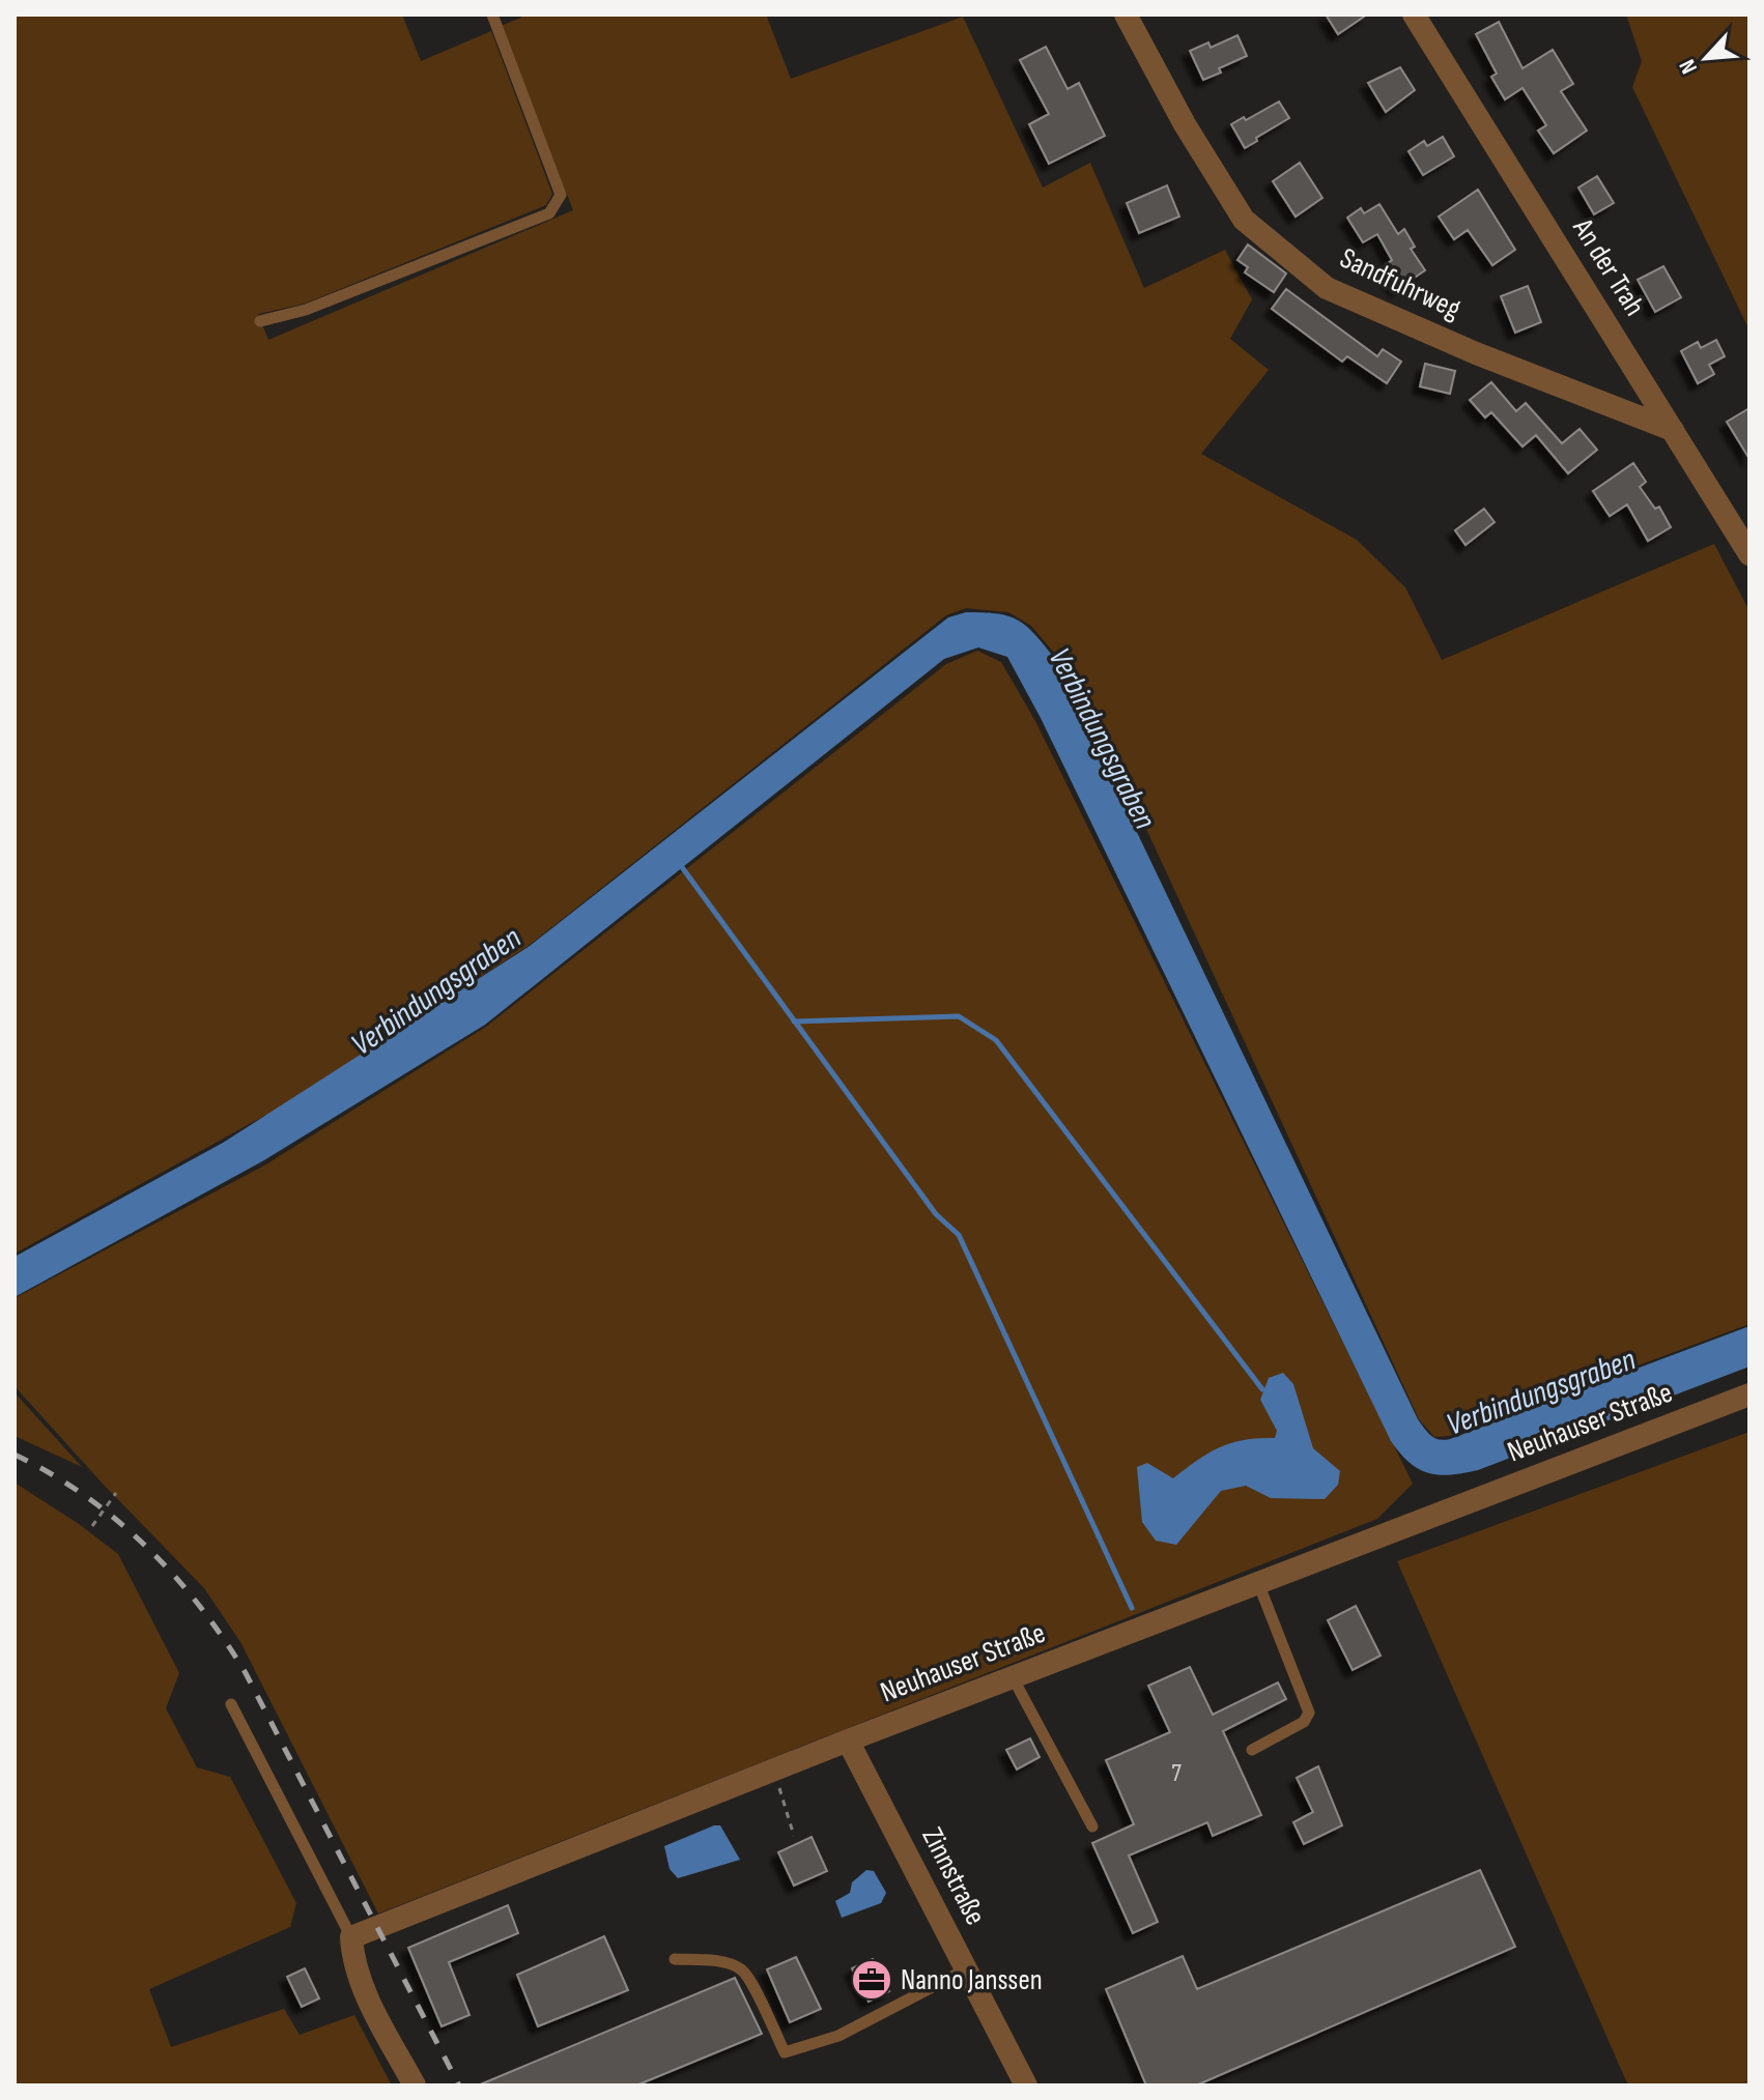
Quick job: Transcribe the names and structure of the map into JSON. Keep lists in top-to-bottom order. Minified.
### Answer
{"streets":{"street":["An der Trah","Sandfuhrweg","Neuhauser Straße","Zinnstraße"]},"crossings":[["An der Trah","Sandfuhrweg"],["Neuhauser Straße","Zinnstraße"]],"water":["Verbindungsgraben"],"places":{"office":["Nanno Janssen"]},"house_numbers":["7"],"north":"bottom left"}
